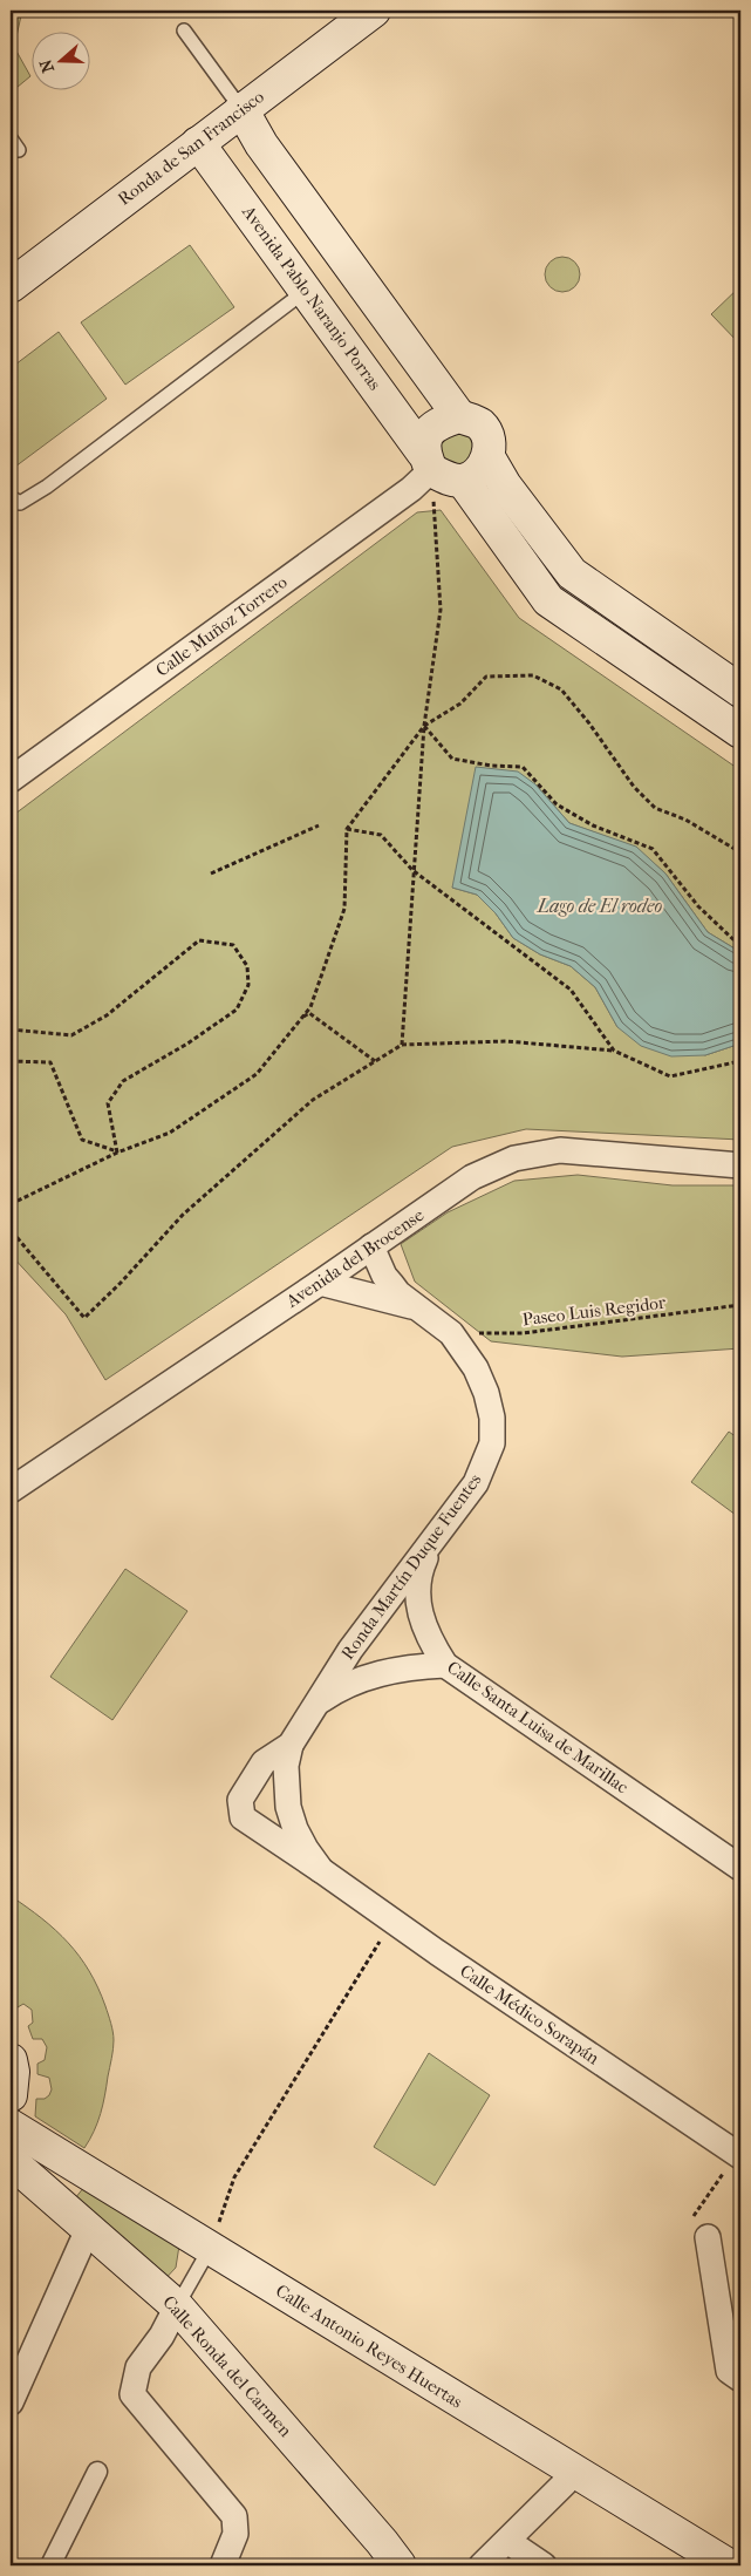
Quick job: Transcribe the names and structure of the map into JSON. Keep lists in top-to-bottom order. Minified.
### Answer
{"streets":{"main road":["Ronda de San Francisco","Avenida Pablo Naranjo Porras","Calle Antonio Reyes Huertas","Calle Ronda del Carmen"],"street":["Calle Muñoz Torrero","Avenida del Brocense","Ronda Martín Duque Fuentes","Calle Santa Luisa de Marillac","Calle Médico Sorapán"],"path":["Paseo Luis Regidor"]},"crossings":[["Ronda de San Francisco","Avenida Pablo Naranjo Porras"],["Avenida Pablo Naranjo Porras","Calle Muñoz Torrero"],["Avenida del Brocense","Ronda Martín Duque Fuentes"],["Paseo Luis Regidor","Ronda Martín Duque Fuentes"],["Ronda Martín Duque Fuentes","Calle Santa Luisa de Marillac"],["Ronda Martín Duque Fuentes","Calle Médico Sorapán"]],"water":["Lago de El rodeo"],"north":"left"}
